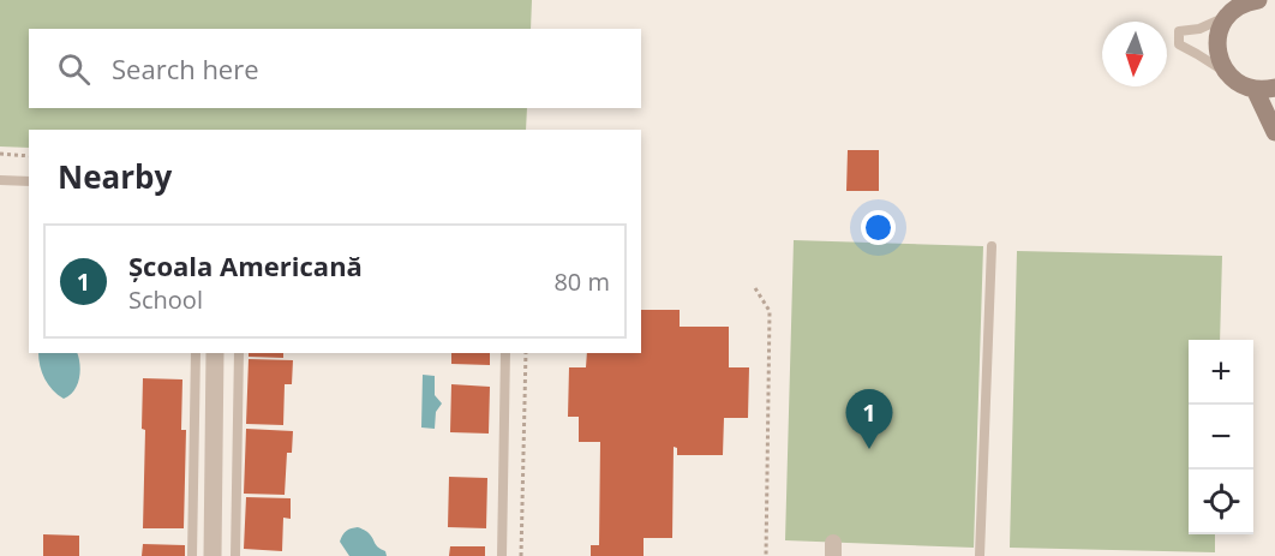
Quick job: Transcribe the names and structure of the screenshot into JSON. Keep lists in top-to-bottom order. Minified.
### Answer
{"north":"bottom","page":{"search":"Search here","heading":"Nearby","list":[{"mark":"1","name":"Școala Americană","note":"School","value":"80 m"}],"map_buttons":["+","−"],"pins":"1"}}
